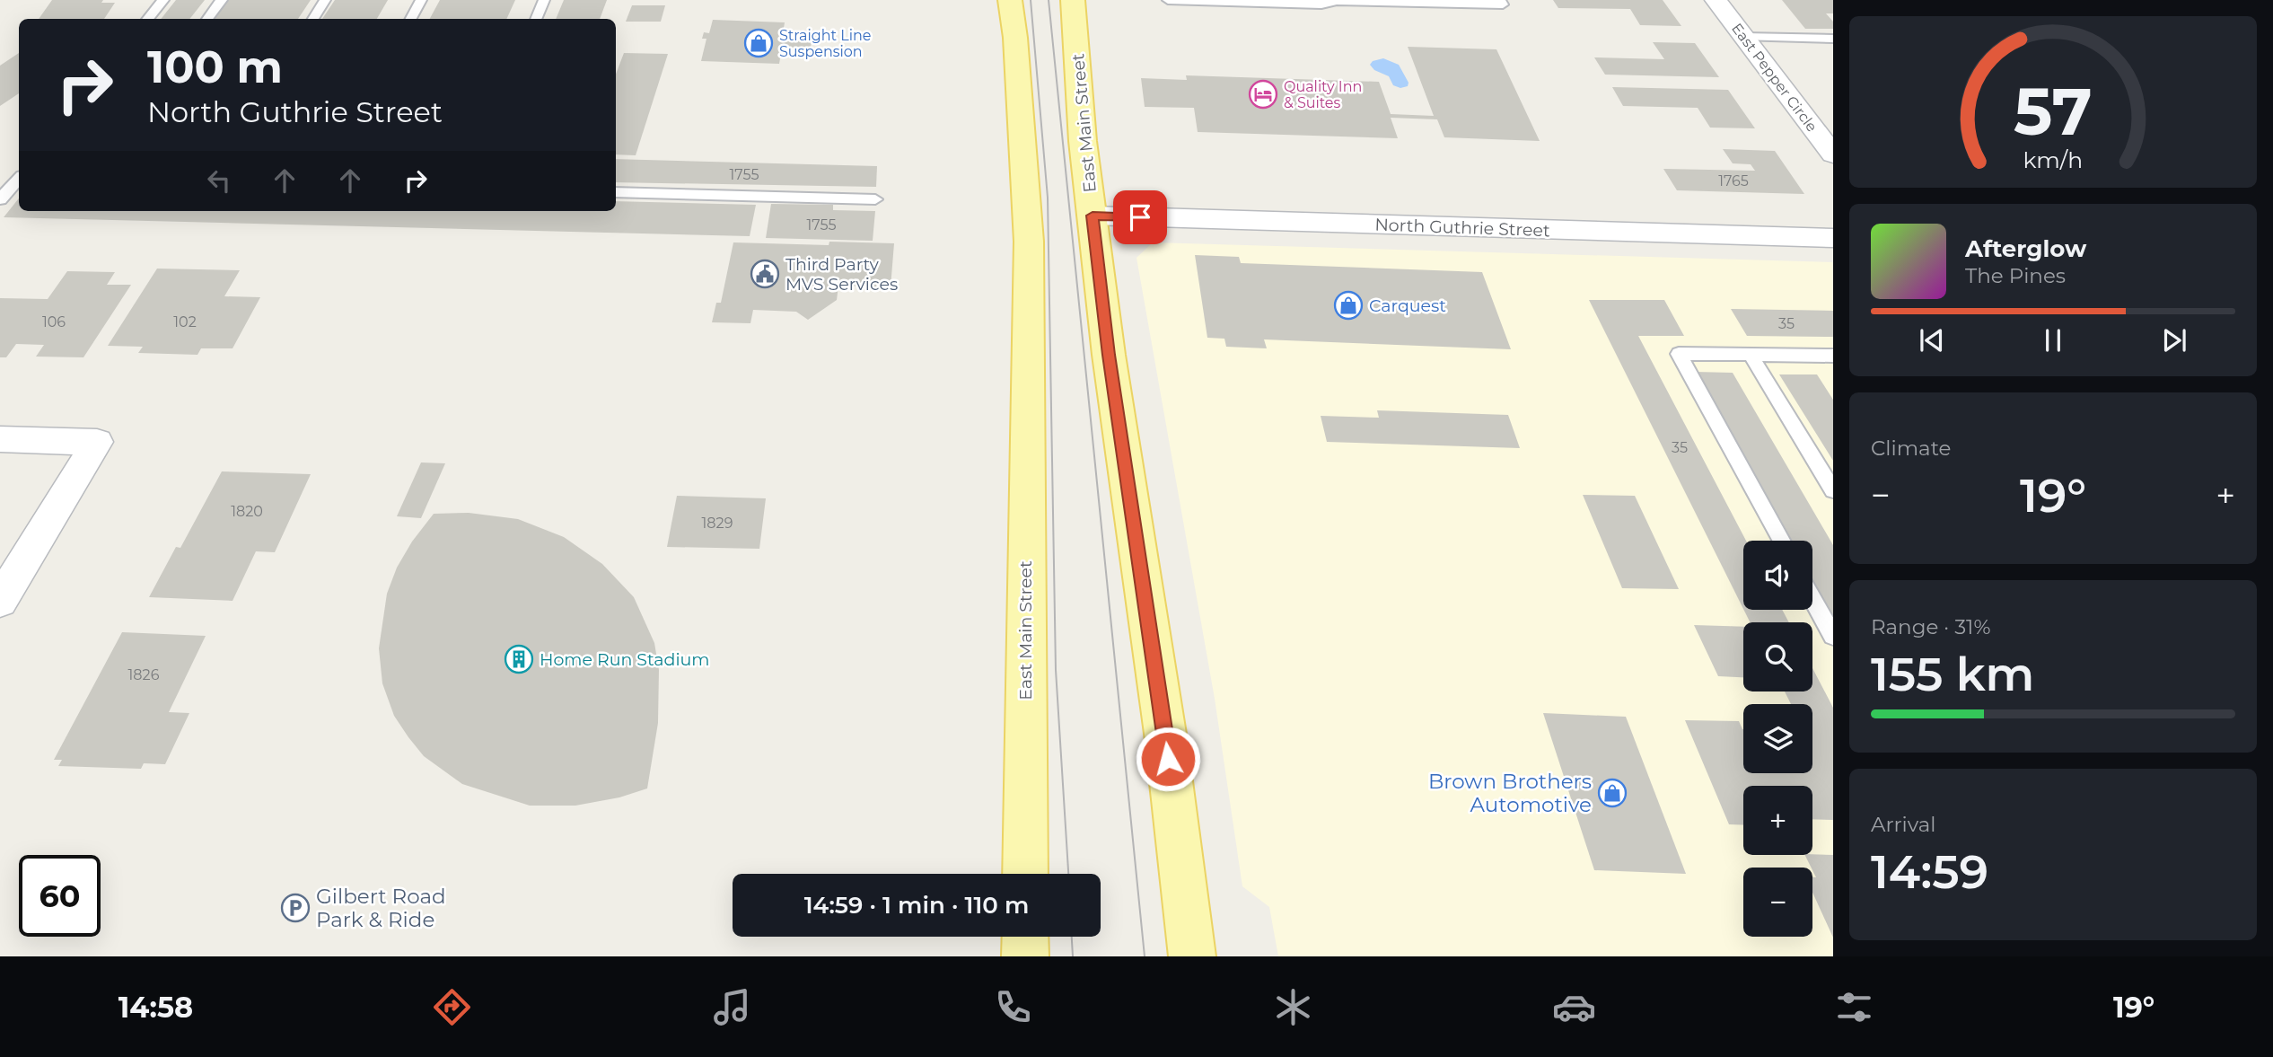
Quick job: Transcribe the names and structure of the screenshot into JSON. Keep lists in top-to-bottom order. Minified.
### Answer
{"streets":{"main road":["East Main Street"],"street":["East Pepper Circle","North Guthrie Street"]},"crossings":[["East Main Street","North Guthrie Street"]],"places":{"shop":["Straight Line Suspension","Carquest","Brown Brothers Automotive"],"hotel":["Quality Inn & Suites"],"public building":["Third Party MVS Services"],"building":["Home Run Stadium"],"parking":["Gilbert Road Park & Ride"]},"house_numbers":["1755","1765","1755","106","102","35","35","1820","1829","1826"],"page":{"turn":["100 m","North Guthrie Street"],"song":["Afterglow","The Pines"],"tile":["Climate",["Range · 31%","155 km"],["Arrival","14:59"]],"heat":["−","19°","+"],"map_buttons":["+","−"],"limit":"60","trip":"14:59 · 1 min · 110 m","tabs":["14:58","19°"],"gauge":["57","km/h"]}}
